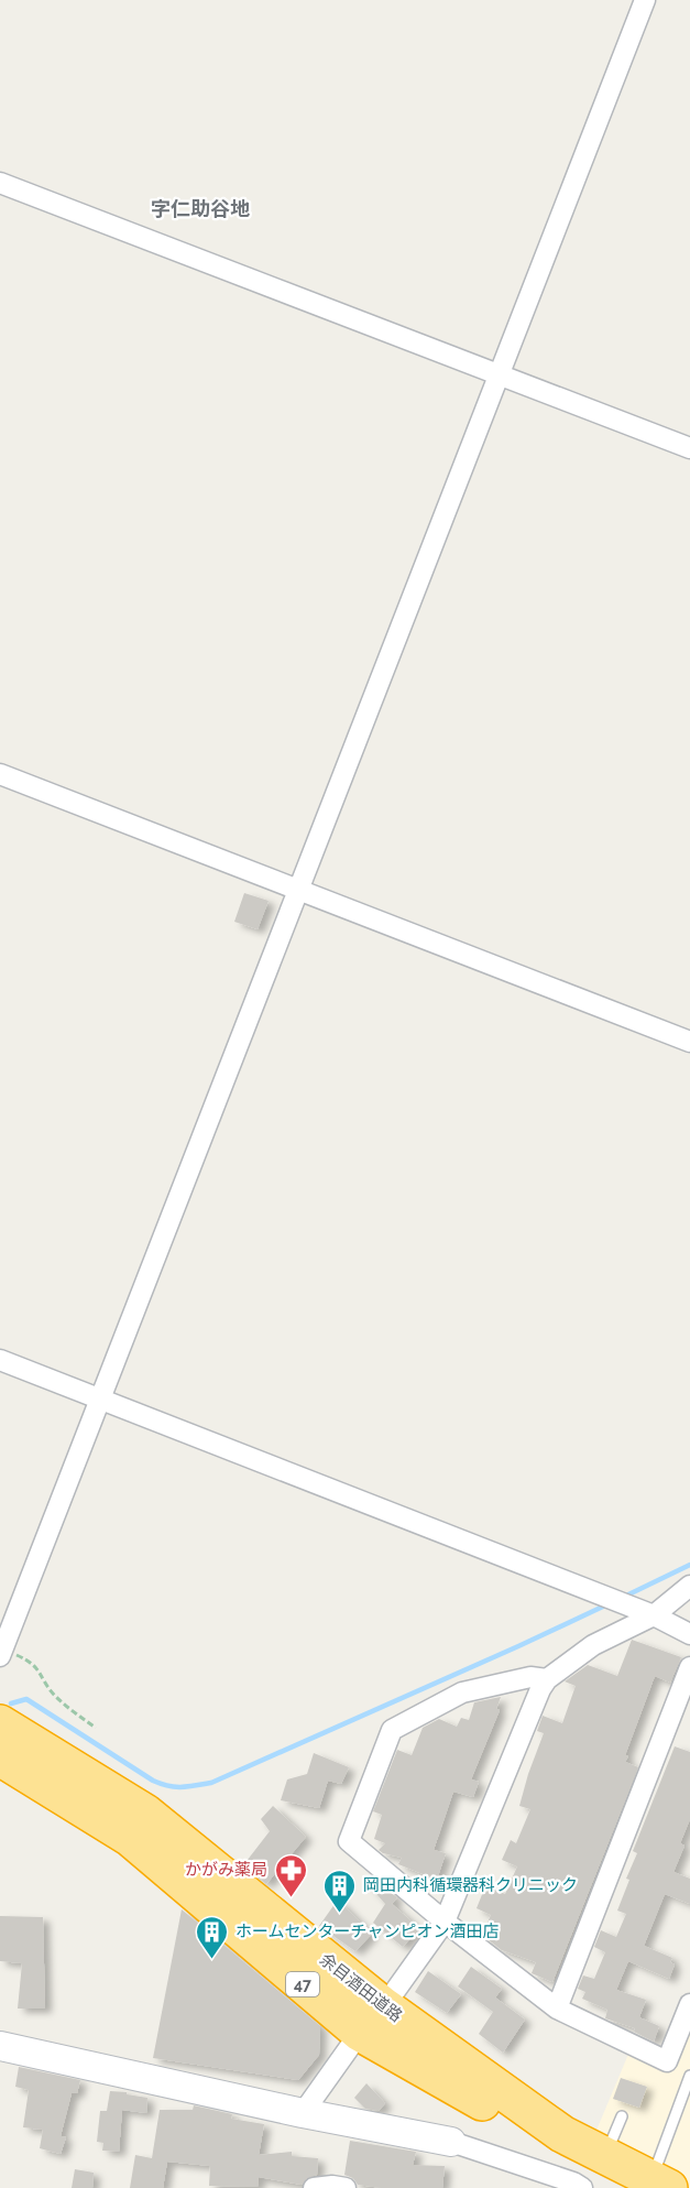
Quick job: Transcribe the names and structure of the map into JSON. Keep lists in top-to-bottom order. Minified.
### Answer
{"streets":{"highway":["47","余目酒田道路"]},"districts":["字仁助谷地"],"places":{"pharmacy":["かがみ薬局"],"building":["岡田内科循環器科クリニック","ホームセンターチャンピオン酒田店"]}}
